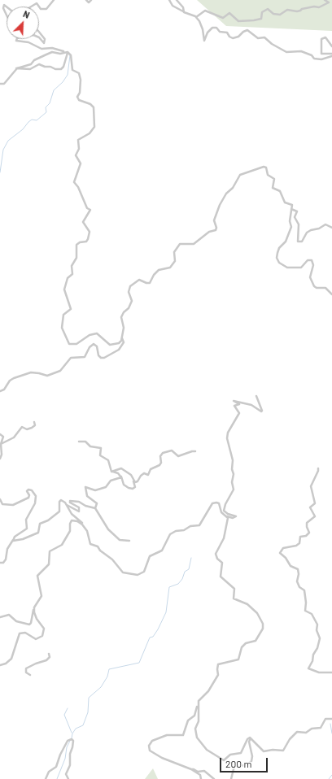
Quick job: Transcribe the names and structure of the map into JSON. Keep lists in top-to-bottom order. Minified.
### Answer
{"scale_bar":"200 m","north":"top right"}
